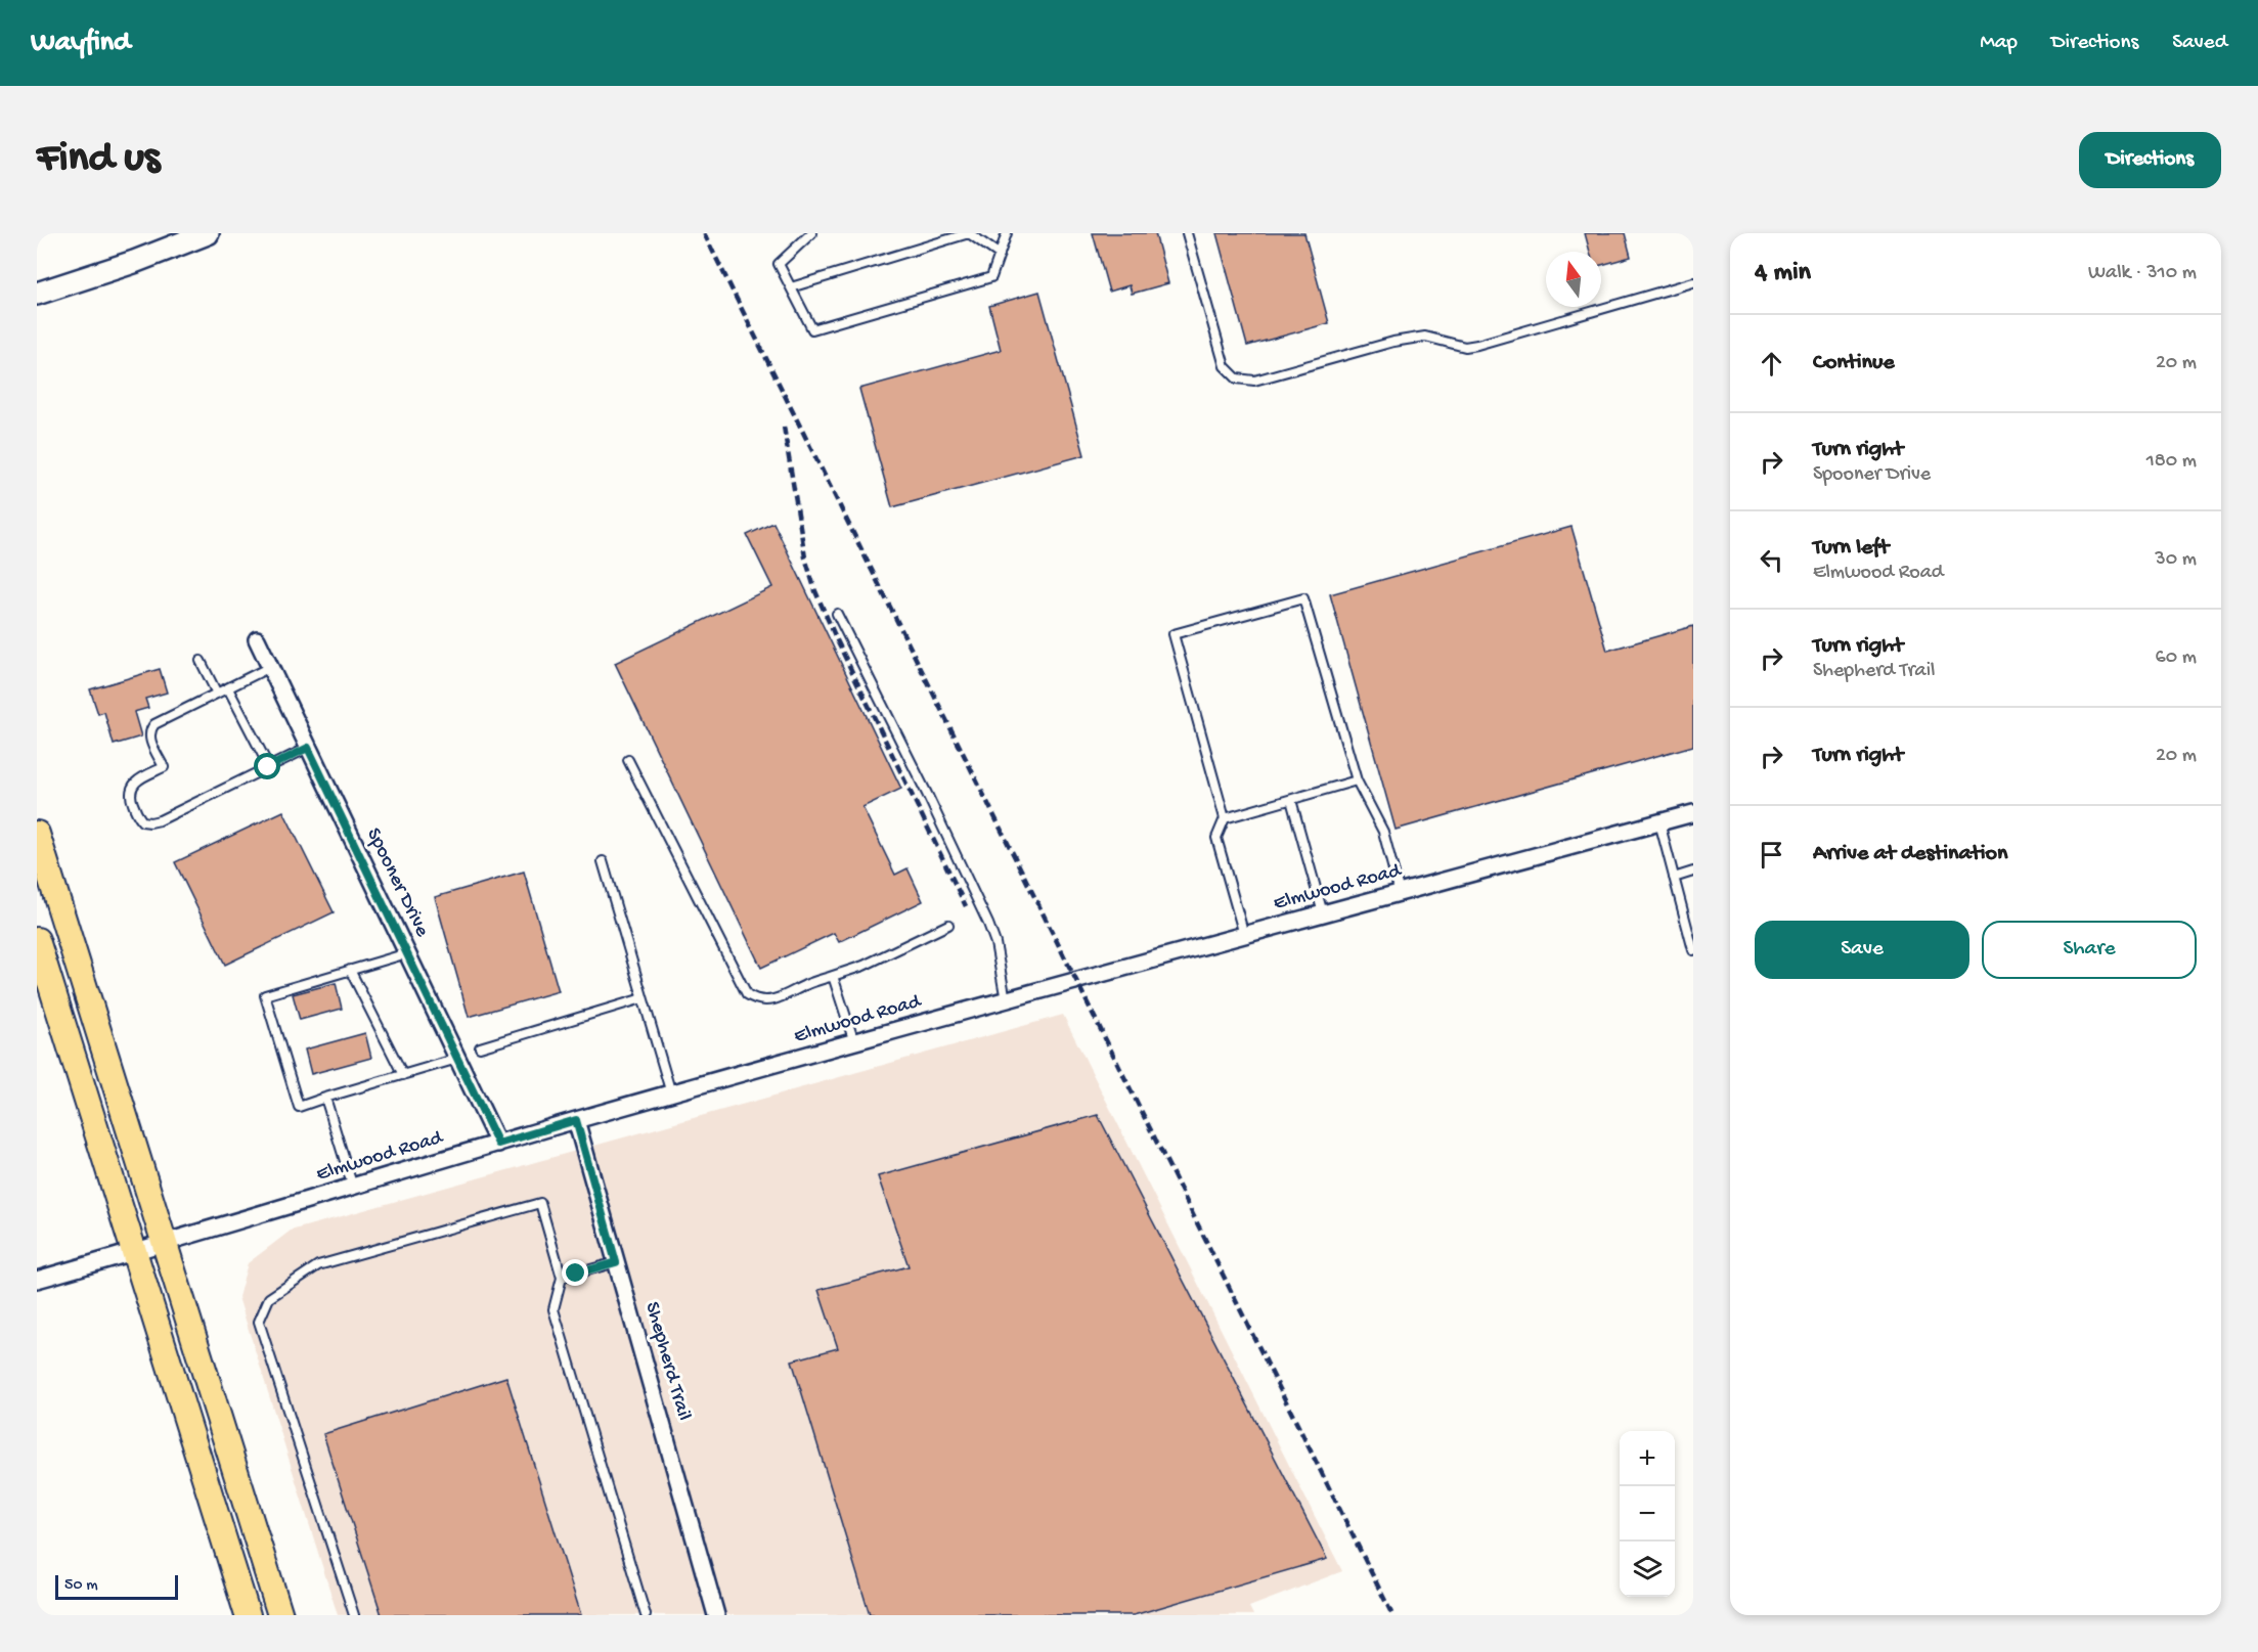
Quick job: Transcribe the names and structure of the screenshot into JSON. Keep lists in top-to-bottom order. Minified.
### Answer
{"streets":{"street":["Spooner Drive","Elmwood Road","Shepherd Trail"]},"crossings":[["Spooner Drive","Elmwood Road"],["Elmwood Road","Shepherd Trail"]],"scale_bar":"50 m","north":"top","page":{"header":"Wayfind","nav":["Map","Directions","Saved"],"buttons":["Directions",["Save","Share"]],"title":"Find us","heading":["4 min","Walk · 310 m"],"list":[["Continue","20 m"],["Turn right","Spooner Drive","180 m"],["Turn left","Elmwood Road","30 m"],["Turn right","Shepherd Trail","60 m"],["Turn right","20 m"],"Arrive at destination"],"map_buttons":["+","−"],"scale":"50 m"}}
